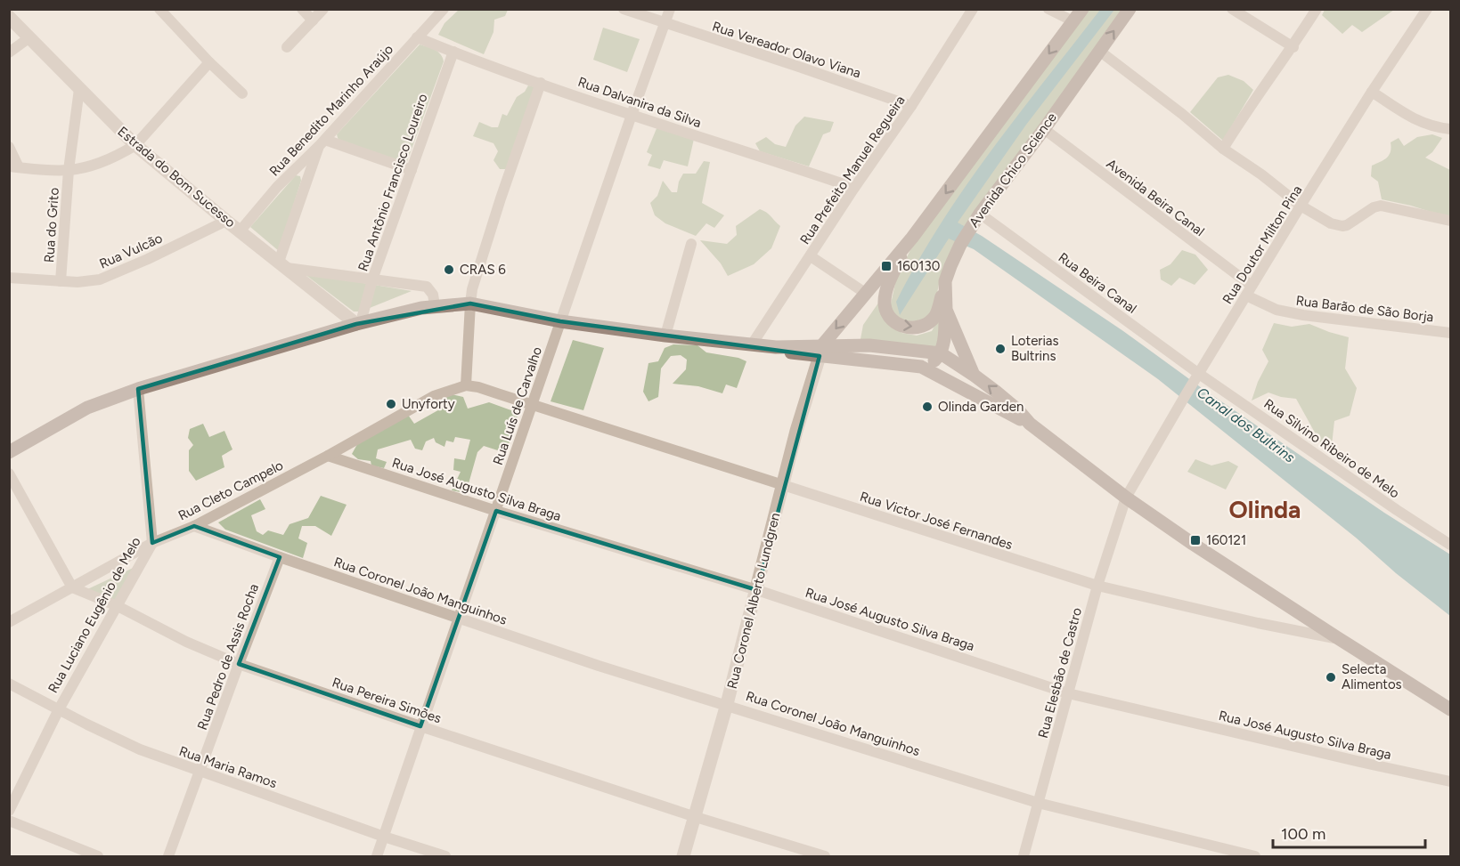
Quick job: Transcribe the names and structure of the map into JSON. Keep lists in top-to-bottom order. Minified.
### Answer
{"streets":{"main road":["Avenida Chico Science"],"street":["Rua Vereador Olavo Viana","Rua Dalvanira da Silva","Rua Benedito Marinho Araújo","Rua Prefeito Manuel Regueira","Estrada do Bom Sucesso","Rua Antônio Francisco Loureiro","Avenida Beira Canal","Rua do Grito","Rua Doutor Milton Pina","Rua Vulcão","Rua Beira Canal","Rua Barão de São Borja","Rua Luís de Carvalho","Rua Silvino Ribeiro de Melo","Rua José Augusto Silva Braga","Rua Cleto Campelo","Rua Victor José Fernandes","Rua Coronel João Manguinhos","Rua Coronel Alberto Lundgren","Rua Luciano Eugênio de Melo","Rua Pedro de Assis Rocha","Rua Elesbão de Castro","Rua Pereira Simões","Rua Maria Ramos"]},"crossings":[["Rua Vereador Olavo Viana","Rua Prefeito Manuel Regueira"],["Rua Vereador Olavo Viana","Rua Luís de Carvalho"],["Rua Dalvanira da Silva","Rua Benedito Marinho Araújo"],["Rua Dalvanira da Silva","Rua Prefeito Manuel Regueira"],["Rua Dalvanira da Silva","Rua Antônio Francisco Loureiro"],["Rua Dalvanira da Silva","Rua Luís de Carvalho"],["Rua Benedito Marinho Araújo","Estrada do Bom Sucesso"],["Avenida Chico Science","Avenida Beira Canal"],["Avenida Chico Science","Rua Beira Canal"],["Estrada do Bom Sucesso","Rua Antônio Francisco Loureiro"],["Estrada do Bom Sucesso","Rua do Grito"],["Estrada do Bom Sucesso","Rua Vulcão"],["Avenida Beira Canal","Rua Doutor Milton Pina"],["Avenida Beira Canal","Rua Barão de São Borja"],["Rua do Grito","Rua Vulcão"],["Rua Doutor Milton Pina","Rua Beira Canal"],["Rua Doutor Milton Pina","Rua Barão de São Borja"],["Rua Doutor Milton Pina","Rua Silvino Ribeiro de Melo"],["Rua Doutor Milton Pina","Rua Elesbão de Castro"],["Rua Beira Canal","Rua Silvino Ribeiro de Melo"],["Rua Luís de Carvalho","Rua José Augusto Silva Braga"],["Rua Luís de Carvalho","Rua Victor José Fernandes"],["Rua Luís de Carvalho","Rua Coronel João Manguinhos"],["Rua Luís de Carvalho","Rua Pereira Simões"],["Rua Luís de Carvalho","Rua Maria Ramos"],["Rua José Augusto Silva Braga","Rua Cleto Campelo"],["Rua José Augusto Silva Braga","Rua Coronel Alberto Lundgren"],["Rua José Augusto Silva Braga","Rua Elesbão de Castro"],["Rua Cleto Campelo","Rua Coronel João Manguinhos"],["Rua Cleto Campelo","Rua Luciano Eugênio de Melo"],["Rua Cleto Campelo","Rua Pereira Simões"],["Rua Victor José Fernandes","Rua Coronel Alberto Lundgren"],["Rua Victor José Fernandes","Rua Elesbão de Castro"],["Rua Coronel João Manguinhos","Rua Coronel Alberto Lundgren"],["Rua Coronel João Manguinhos","Rua Pedro de Assis Rocha"],["Rua Coronel João Manguinhos","Rua Elesbão de Castro"],["Rua Coronel Alberto Lundgren","Rua Pereira Simões"],["Rua Luciano Eugênio de Melo","Rua Pereira Simões"],["Rua Luciano Eugênio de Melo","Rua Maria Ramos"],["Rua Pedro de Assis Rocha","Rua Pereira Simões"],["Rua Pedro de Assis Rocha","Rua Maria Ramos"]],"districts":["Olinda"],"water":["Canal dos Bultrins"],"places":{"transit":["160130","160121"],"other":["CRAS 6","Loterias Bultrins","Unyforty","Olinda Garden","Selecta Alimentos"]},"scale_bar":"100 m"}
